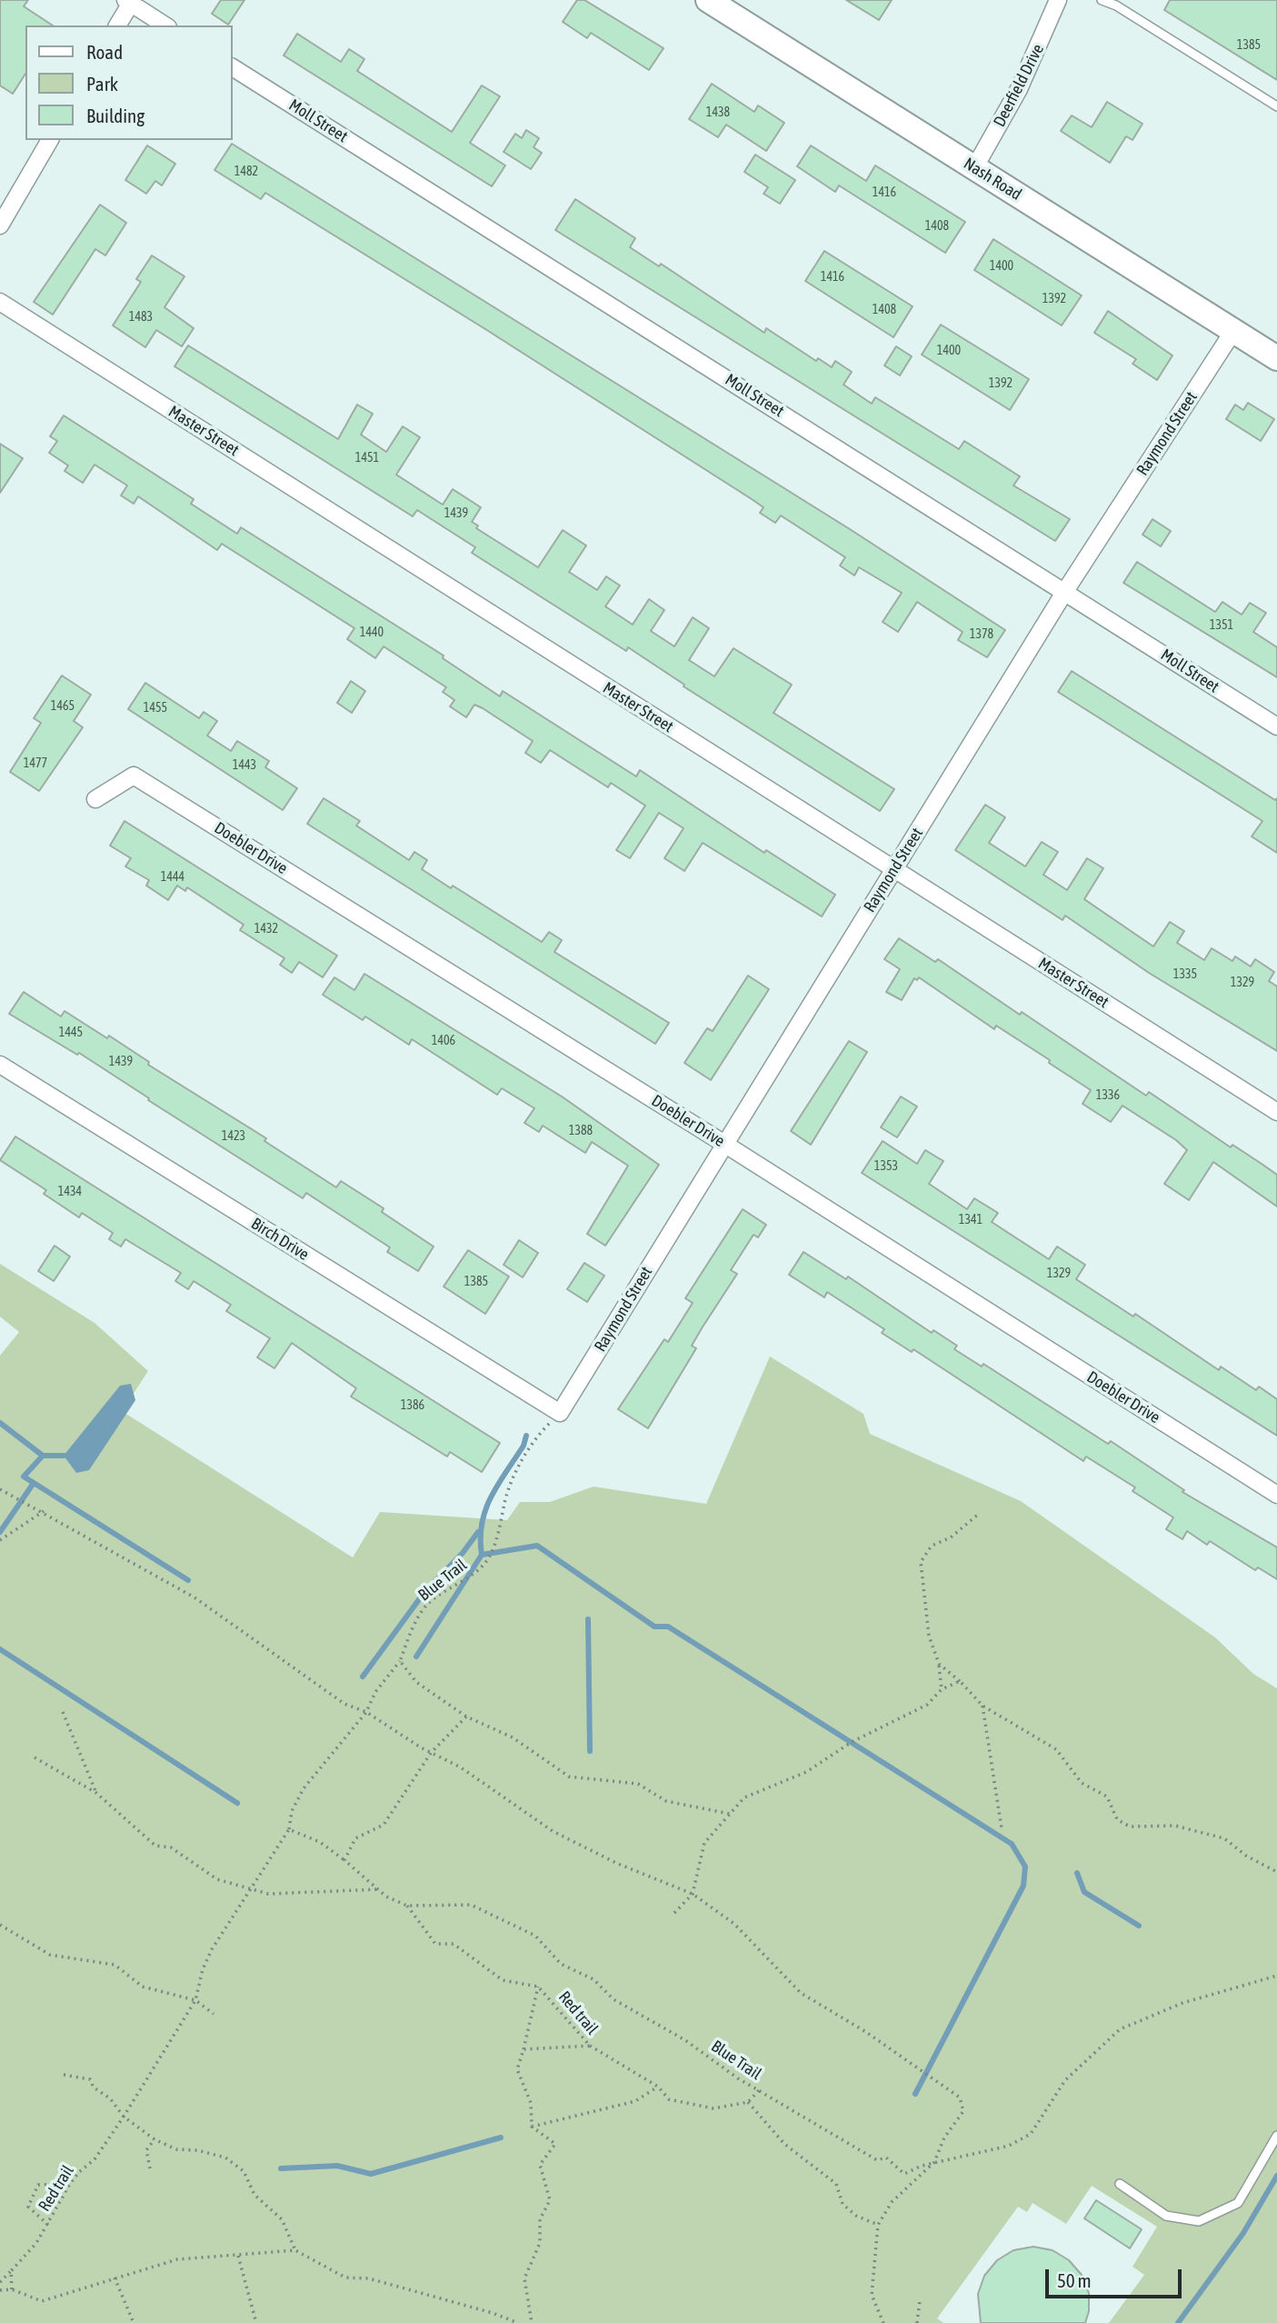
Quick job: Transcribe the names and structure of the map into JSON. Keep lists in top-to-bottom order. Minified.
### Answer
{"streets":{"main road":["Nash Road"],"street":["Deerfield Drive","Moll Street","Master Street","Raymond Street","Doebler Drive","Birch Drive"],"path":["Blue Trail","Red trail"]},"crossings":[["Deerfield Drive","Nash Road"],["Moll Street","Raymond Street"],["Nash Road","Raymond Street"],["Master Street","Raymond Street"],["Raymond Street","Doebler Drive"],["Raymond Street","Birch Drive"],["Raymond Street","Blue Trail"],["Birch Drive","Blue Trail"],["Blue Trail","Red trail"]],"house_numbers":["1385","1438","1482","1416","1408","1400","1416","1392","1408","1483","1400","1392","1451","1439","1351","1440","1378","1465","1455","1477","1443","1444","1432","1335","1329","1445","1406","1439","1336","1388","1423","1353","1434","1341","1329","1385","1386"],"legend":["Road","Park","Building"],"scale_bar":"50 m"}
